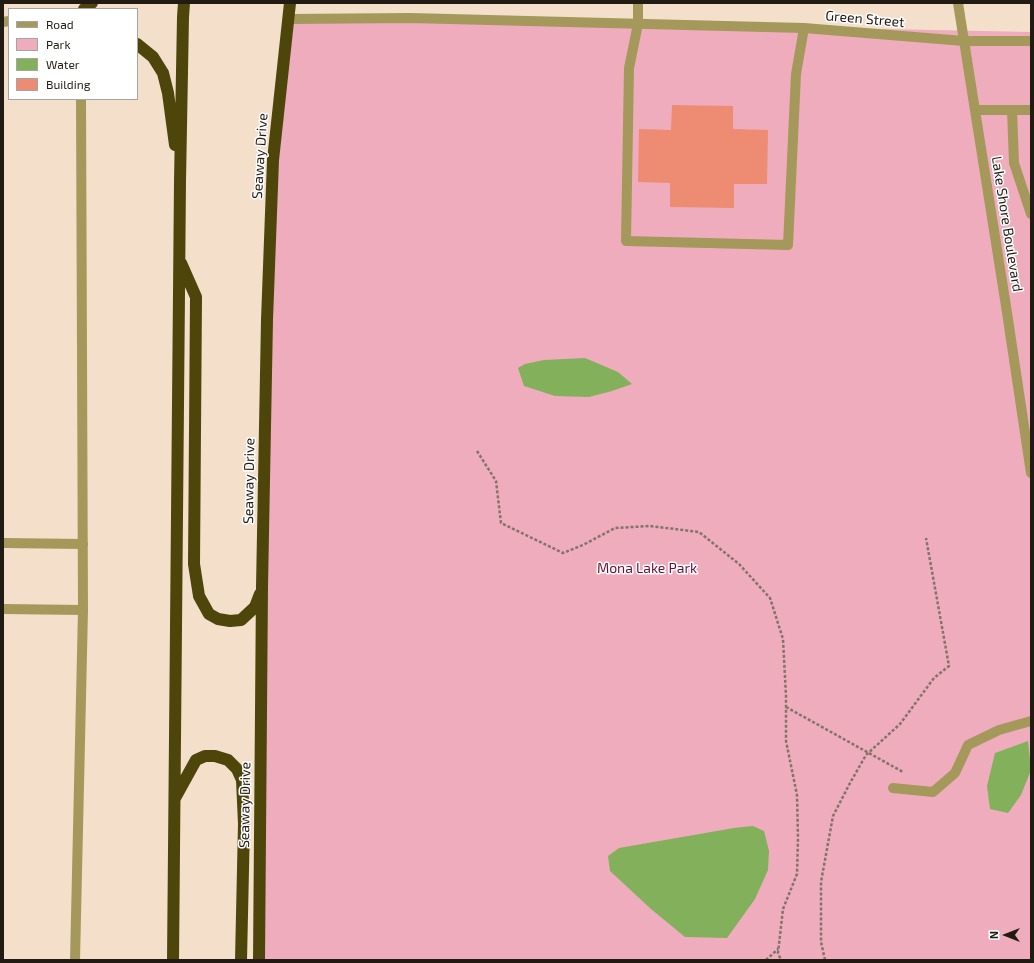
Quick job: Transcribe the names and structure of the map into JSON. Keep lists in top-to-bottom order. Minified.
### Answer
{"streets":{"highway":["Seaway Drive"],"street":["Green Street","Lake Shore Boulevard"]},"crossings":[["Green Street","Seaway Drive"],["Green Street","Lake Shore Boulevard"]],"parks":["Mona Lake Park"],"legend":["Road","Park","Water","Building"],"north":"left"}
